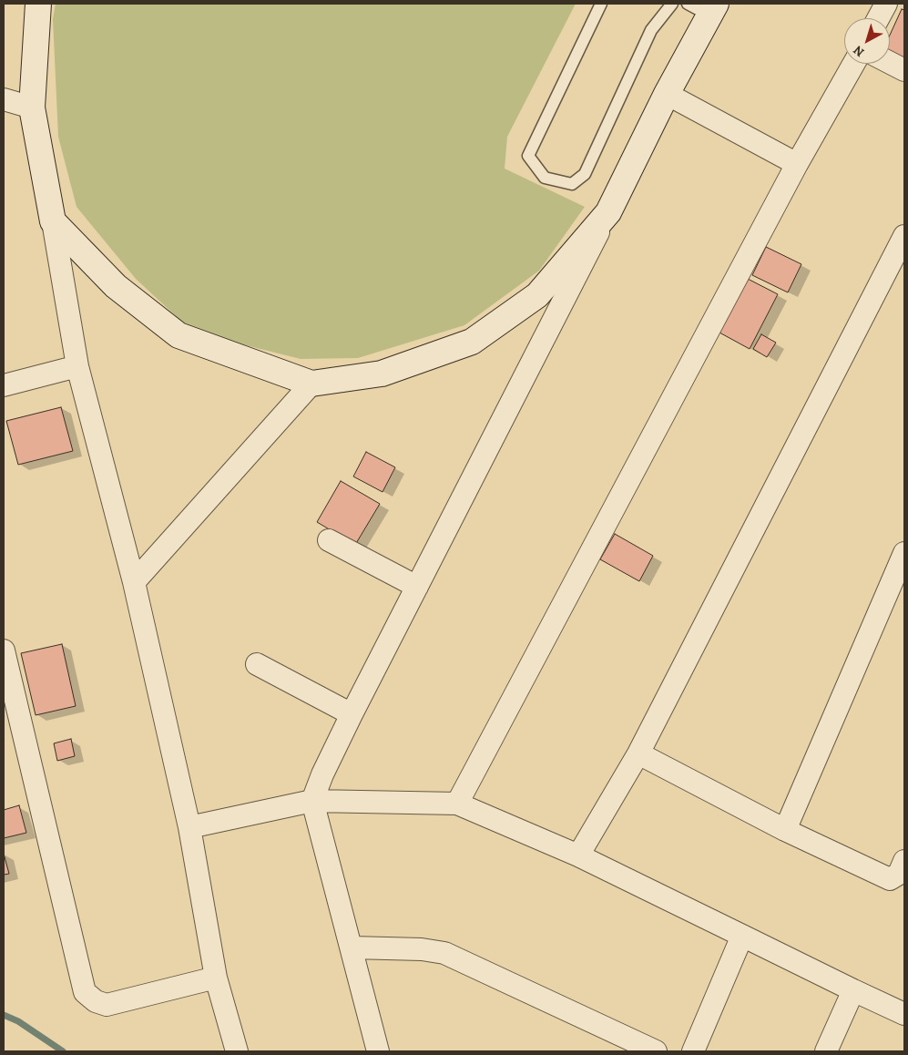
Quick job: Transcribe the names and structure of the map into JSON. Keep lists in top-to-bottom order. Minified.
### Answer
{"north":"bottom left"}
